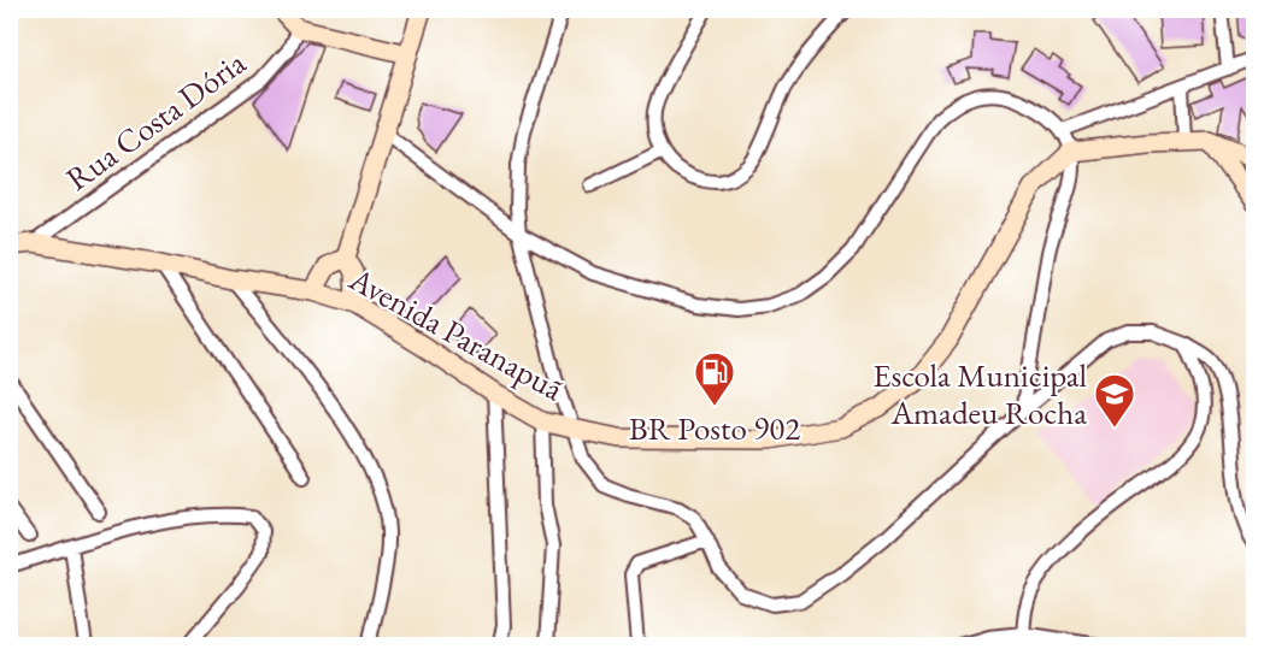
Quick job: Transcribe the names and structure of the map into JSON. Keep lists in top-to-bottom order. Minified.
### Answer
{"streets":{"street":["Rua Costa Dória","Avenida Paranapuã"]},"crossings":[["Rua Costa Dória","Avenida Paranapuã"]],"places":{"fuel station":["BR Posto 902"],"school or university":["Escola Municipal Amadeu Rocha"]}}
